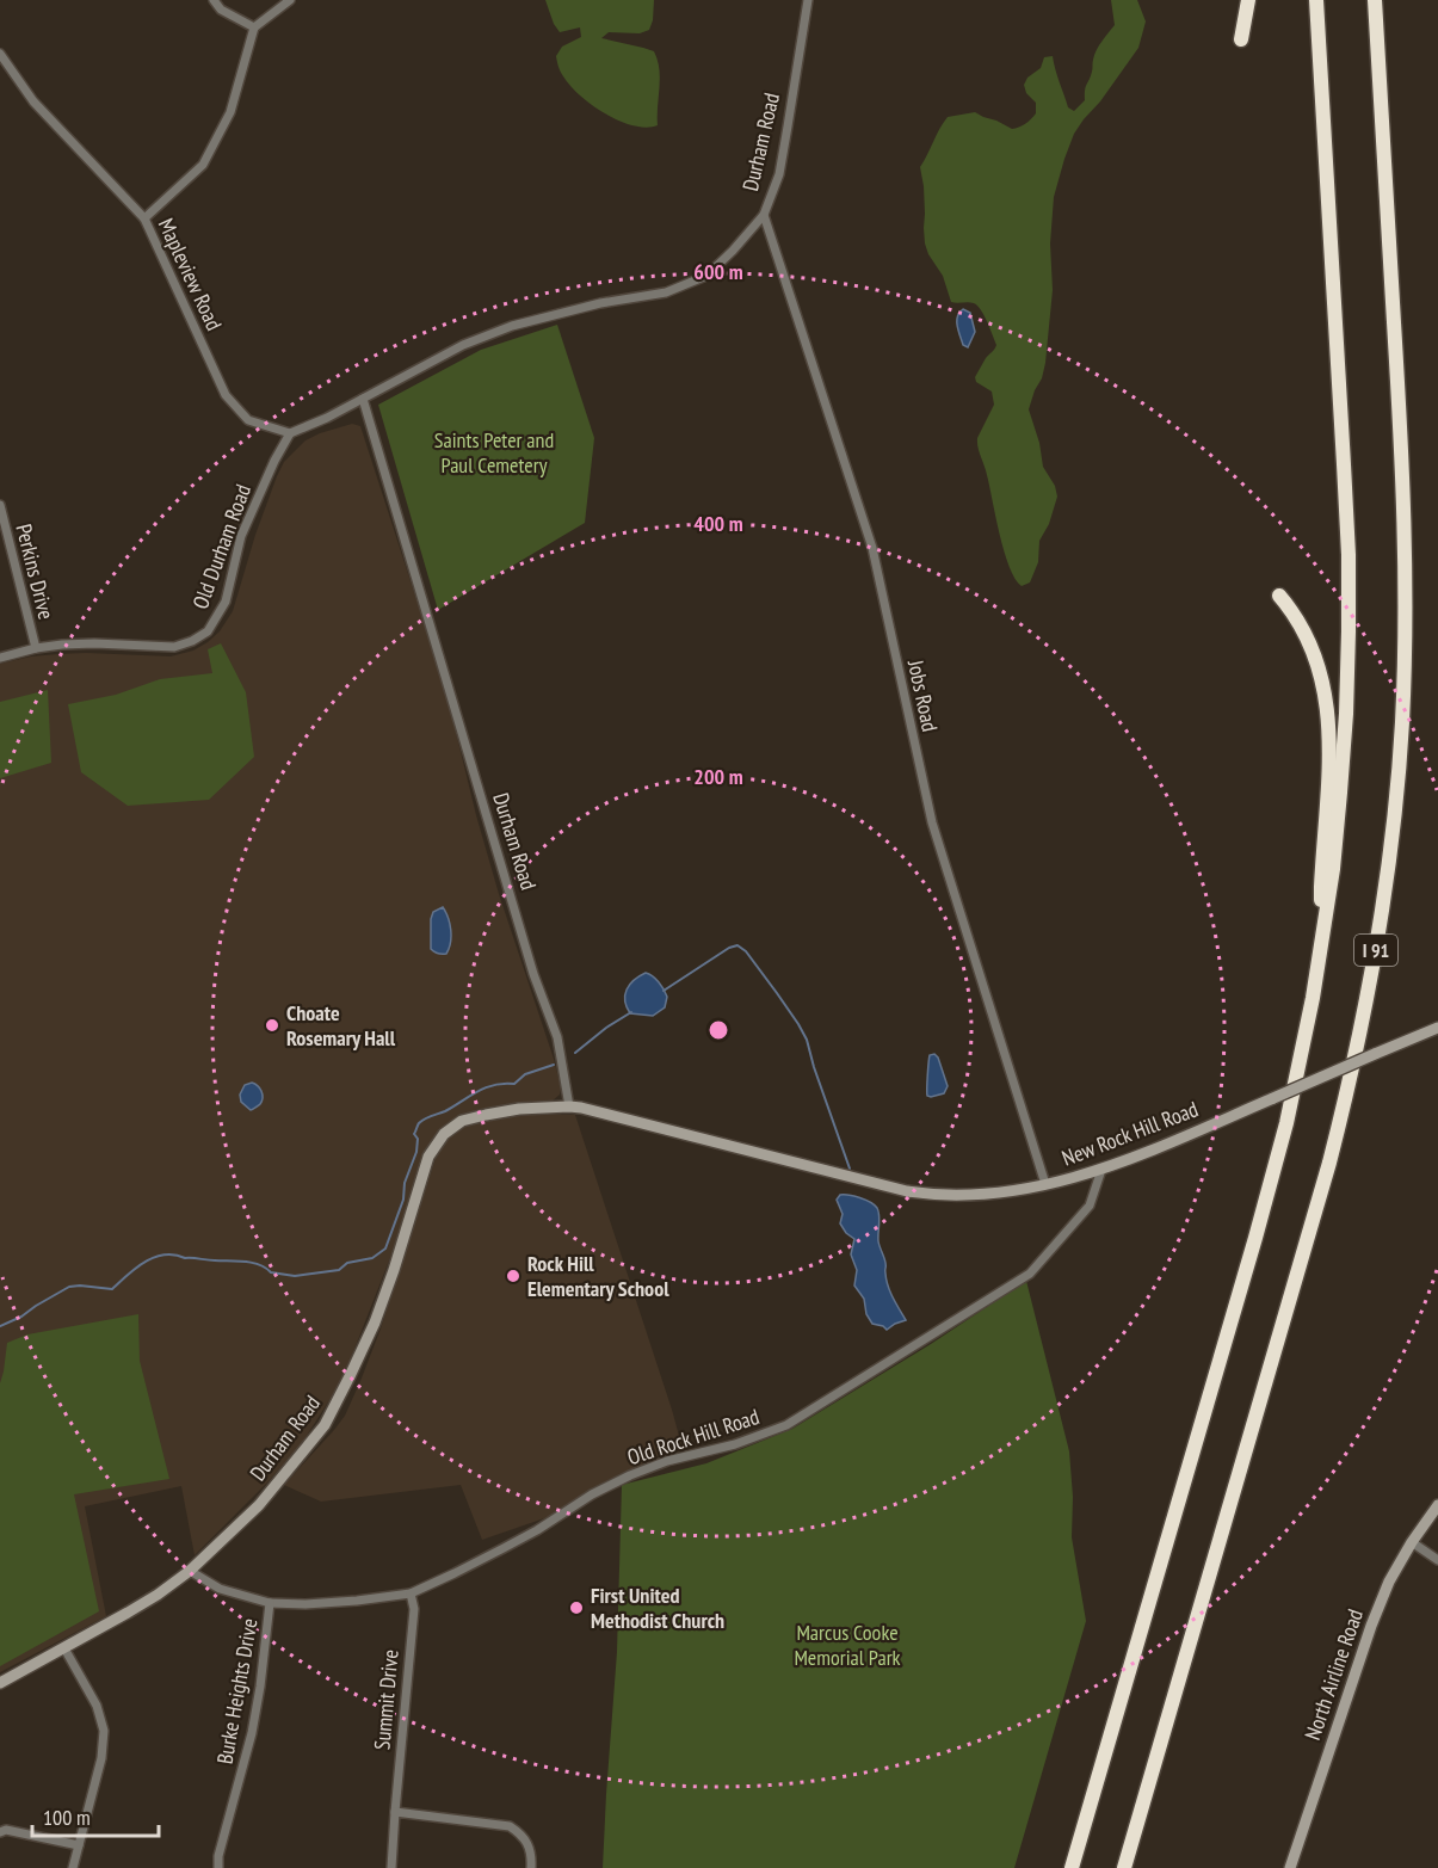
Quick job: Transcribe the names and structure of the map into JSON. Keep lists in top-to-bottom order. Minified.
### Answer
{"streets":{"highway":["I 91"],"main road":["Durham Road","New Rock Hill Road","North Airline Road"],"street":["Mapleview Road","Old Durham Road","Perkins Drive","Jobs Road","Old Rock Hill Road","Burke Heights Drive","Summit Drive"]},"crossings":[["Durham Road","Jobs Road"],["Durham Road","New Rock Hill Road"],["Durham Road","Old Rock Hill Road"],["Mapleview Road","Old Durham Road"],["Old Durham Road","Perkins Drive"],["Jobs Road","New Rock Hill Road"],["New Rock Hill Road","Old Rock Hill Road"],["Old Rock Hill Road","Burke Heights Drive"],["Old Rock Hill Road","Summit Drive"]],"parks":["Saints Peter and Paul Cemetery","Marcus Cooke Memorial Park"],"places":["Choate Rosemary Hall","Rock Hill Elementary School","First United Methodist Church"],"scale_bar":"100 m","rings":["600 m","400 m","200 m"]}
